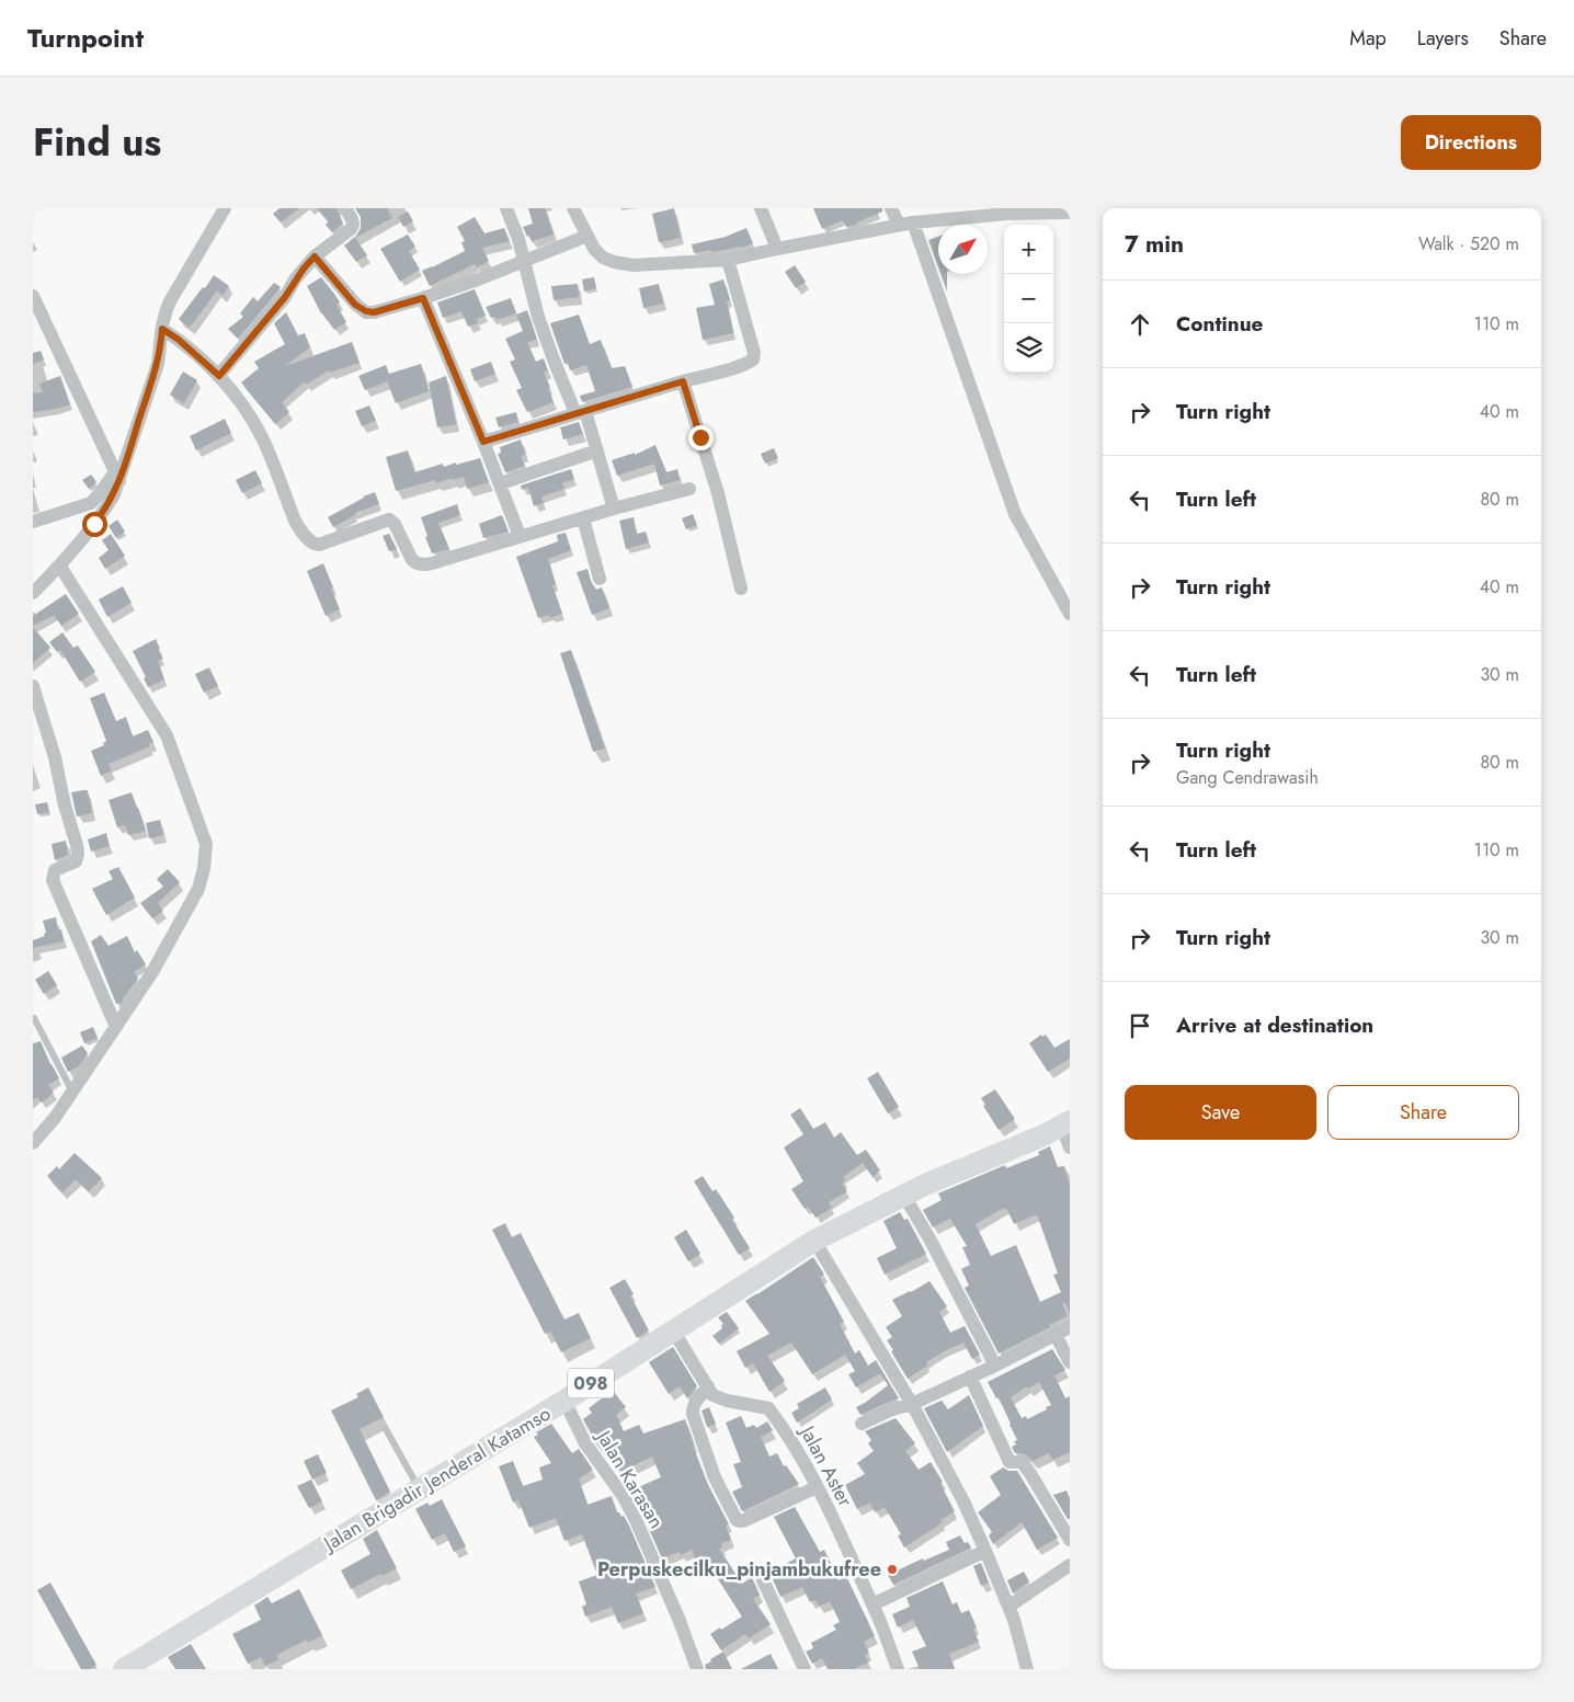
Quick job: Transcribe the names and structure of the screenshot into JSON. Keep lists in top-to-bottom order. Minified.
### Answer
{"streets":{"main road":["098","Jalan Brigadir Jenderal Katamso"],"street":["Jalan Aster","Jalan Karasan"]},"crossings":[["Jalan Aster","Jalan Brigadir Jenderal Katamso"],["Jalan Brigadir Jenderal Katamso","Jalan Karasan"]],"places":["Perpuskecilku_pinjambukufree"],"north":"top right","page":{"header":"Turnpoint","nav":["Map","Layers","Share"],"title":"Find us","buttons":["Directions",["Save","Share"]],"heading":["7 min","Walk · 520 m"],"map_buttons":["+","−"],"list":[["Continue","110 m"],["Turn right","40 m"],["Turn left","80 m"],["Turn right","40 m"],["Turn left","30 m"],["Turn right","Gang Cendrawasih","80 m"],["Turn left","110 m"],["Turn right","30 m"],"Arrive at destination"]}}
